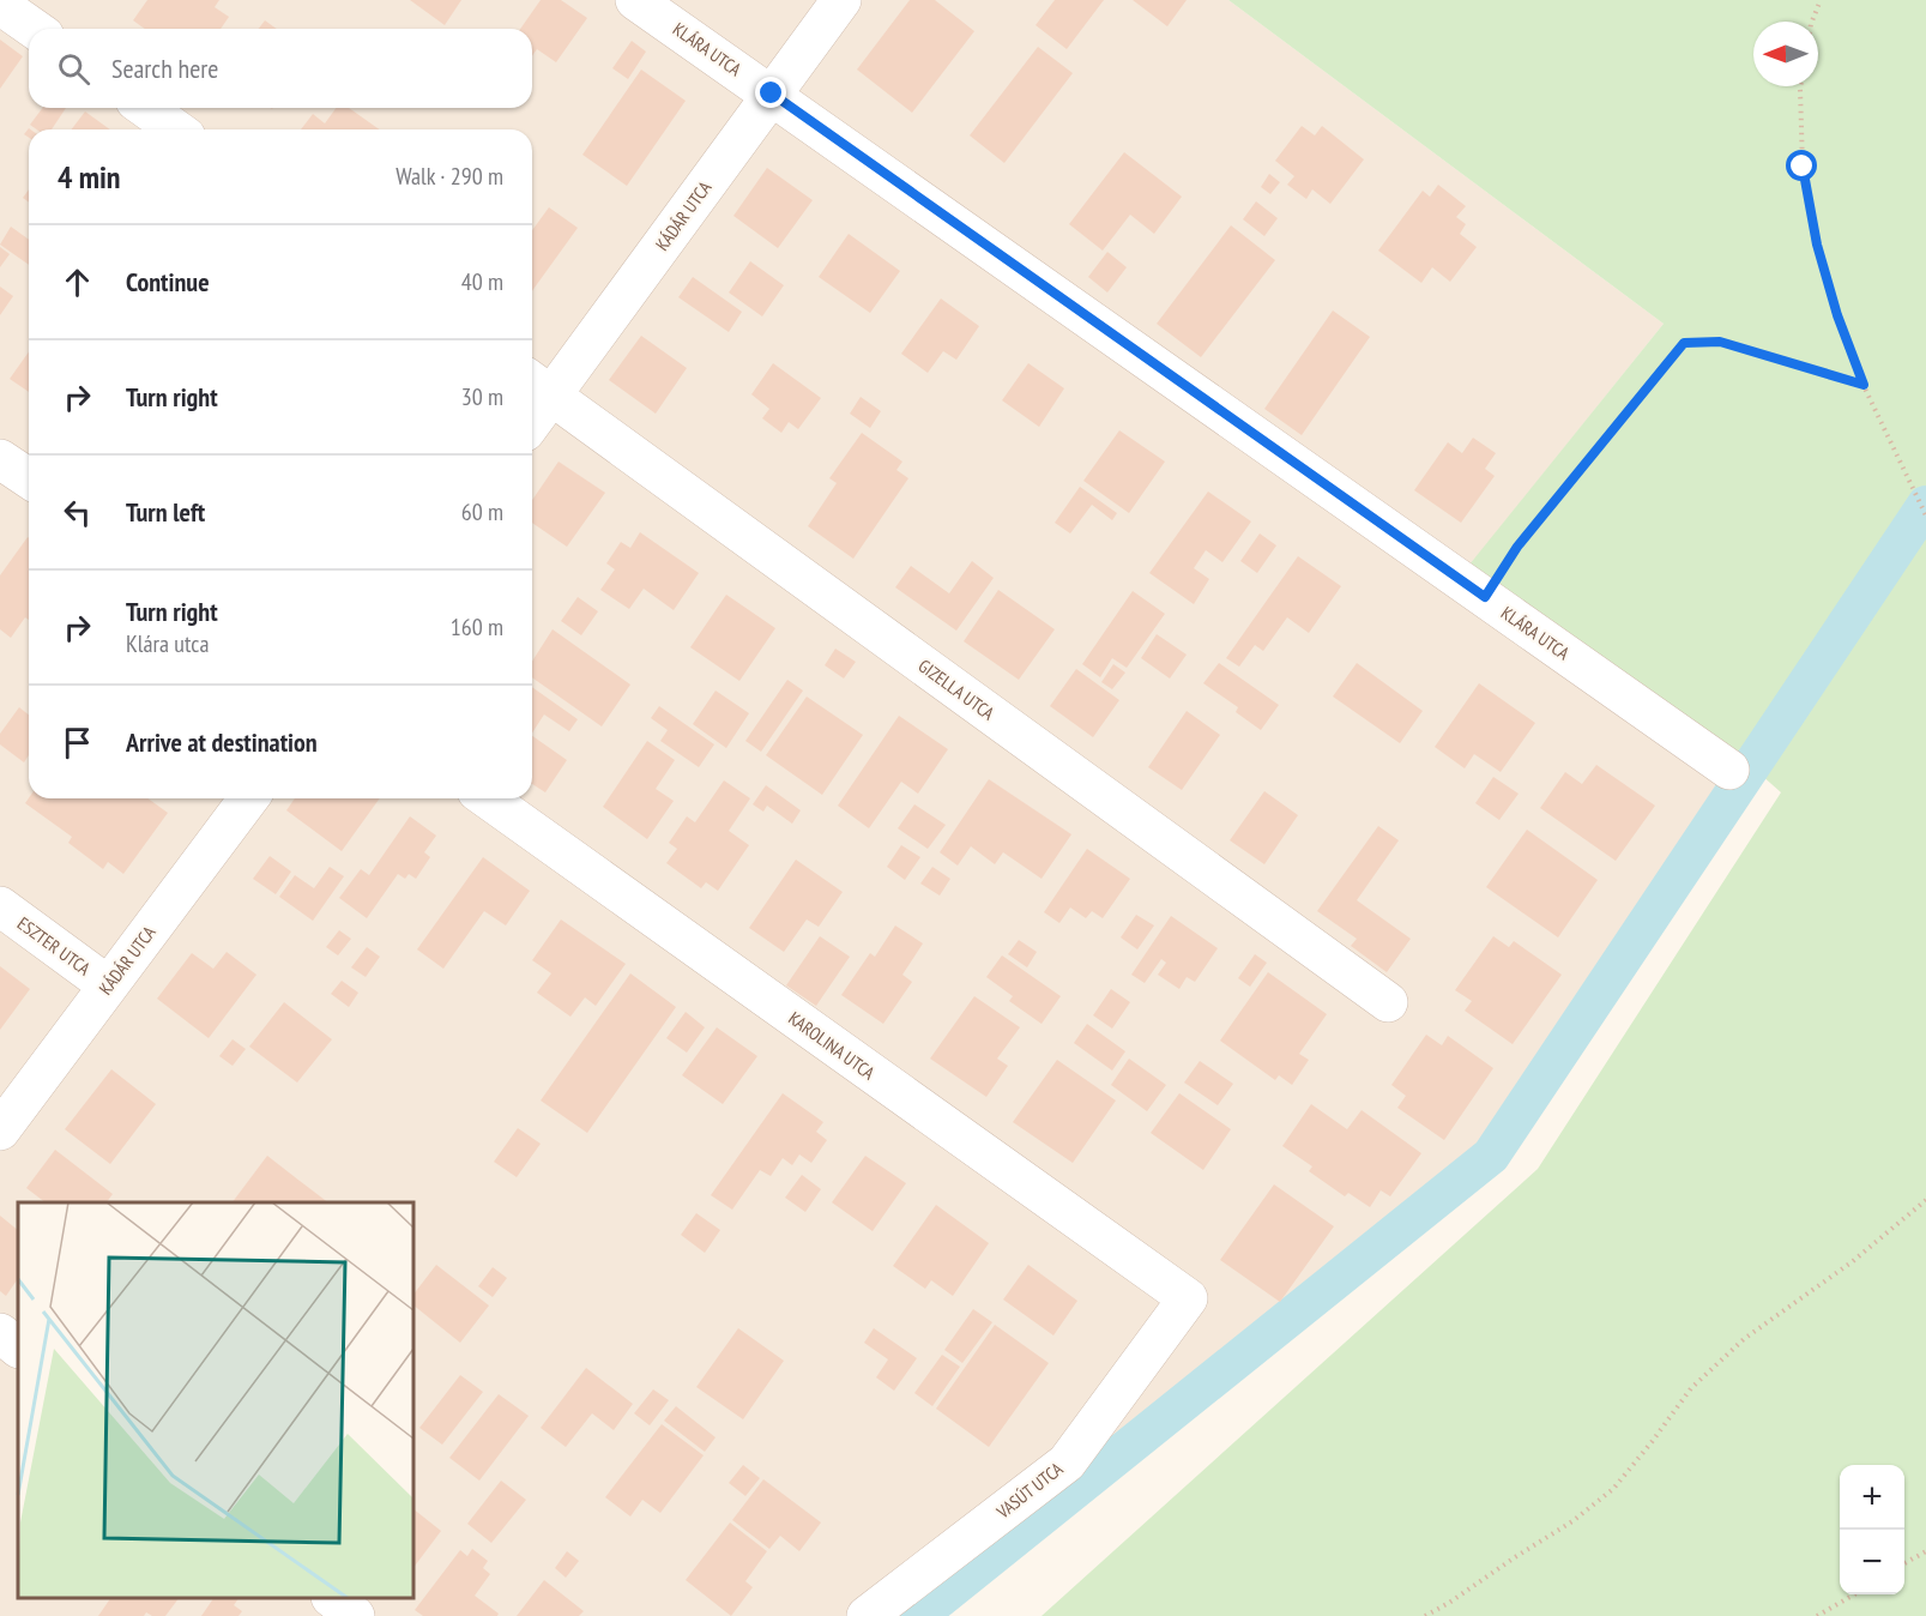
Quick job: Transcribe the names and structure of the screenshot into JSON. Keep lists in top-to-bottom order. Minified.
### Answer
{"streets":{"street":["KLÁRA UTCA","KÁDÁR UTCA","GIZELLA UTCA","ESZTER UTCA","KAROLINA UTCA","VASÚT UTCA"]},"crossings":[["KLÁRA UTCA","KÁDÁR UTCA"],["KÁDÁR UTCA","GIZELLA UTCA"],["KÁDÁR UTCA","ESZTER UTCA"],["KAROLINA UTCA","VASÚT UTCA"]],"north":"left","page":{"search":"Search here","heading":["4 min","Walk · 290 m"],"list":[["Continue","40 m"],["Turn right","30 m"],["Turn left","60 m"],["Turn right","Klára utca","160 m"],"Arrive at destination"],"map_buttons":["+","−"]}}
